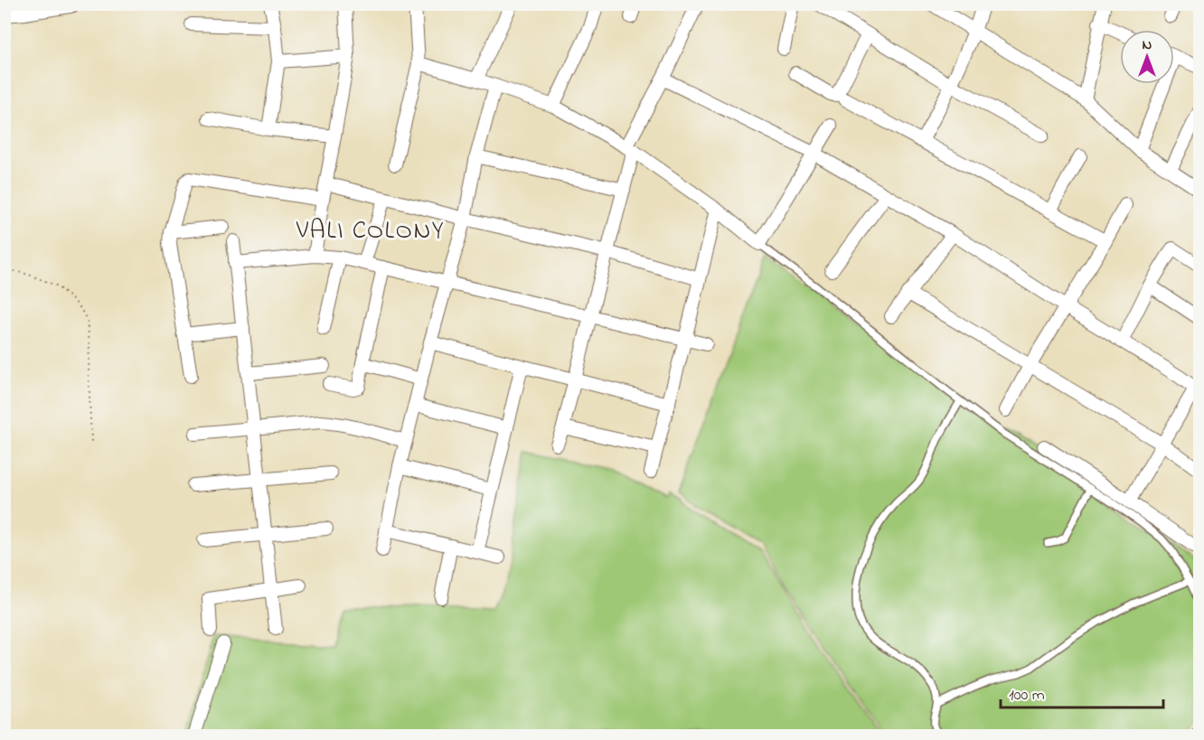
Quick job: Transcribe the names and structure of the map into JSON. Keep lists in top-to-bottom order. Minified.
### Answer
{"districts":["VALI COLONY"],"scale_bar":"100 m","north":"top"}
